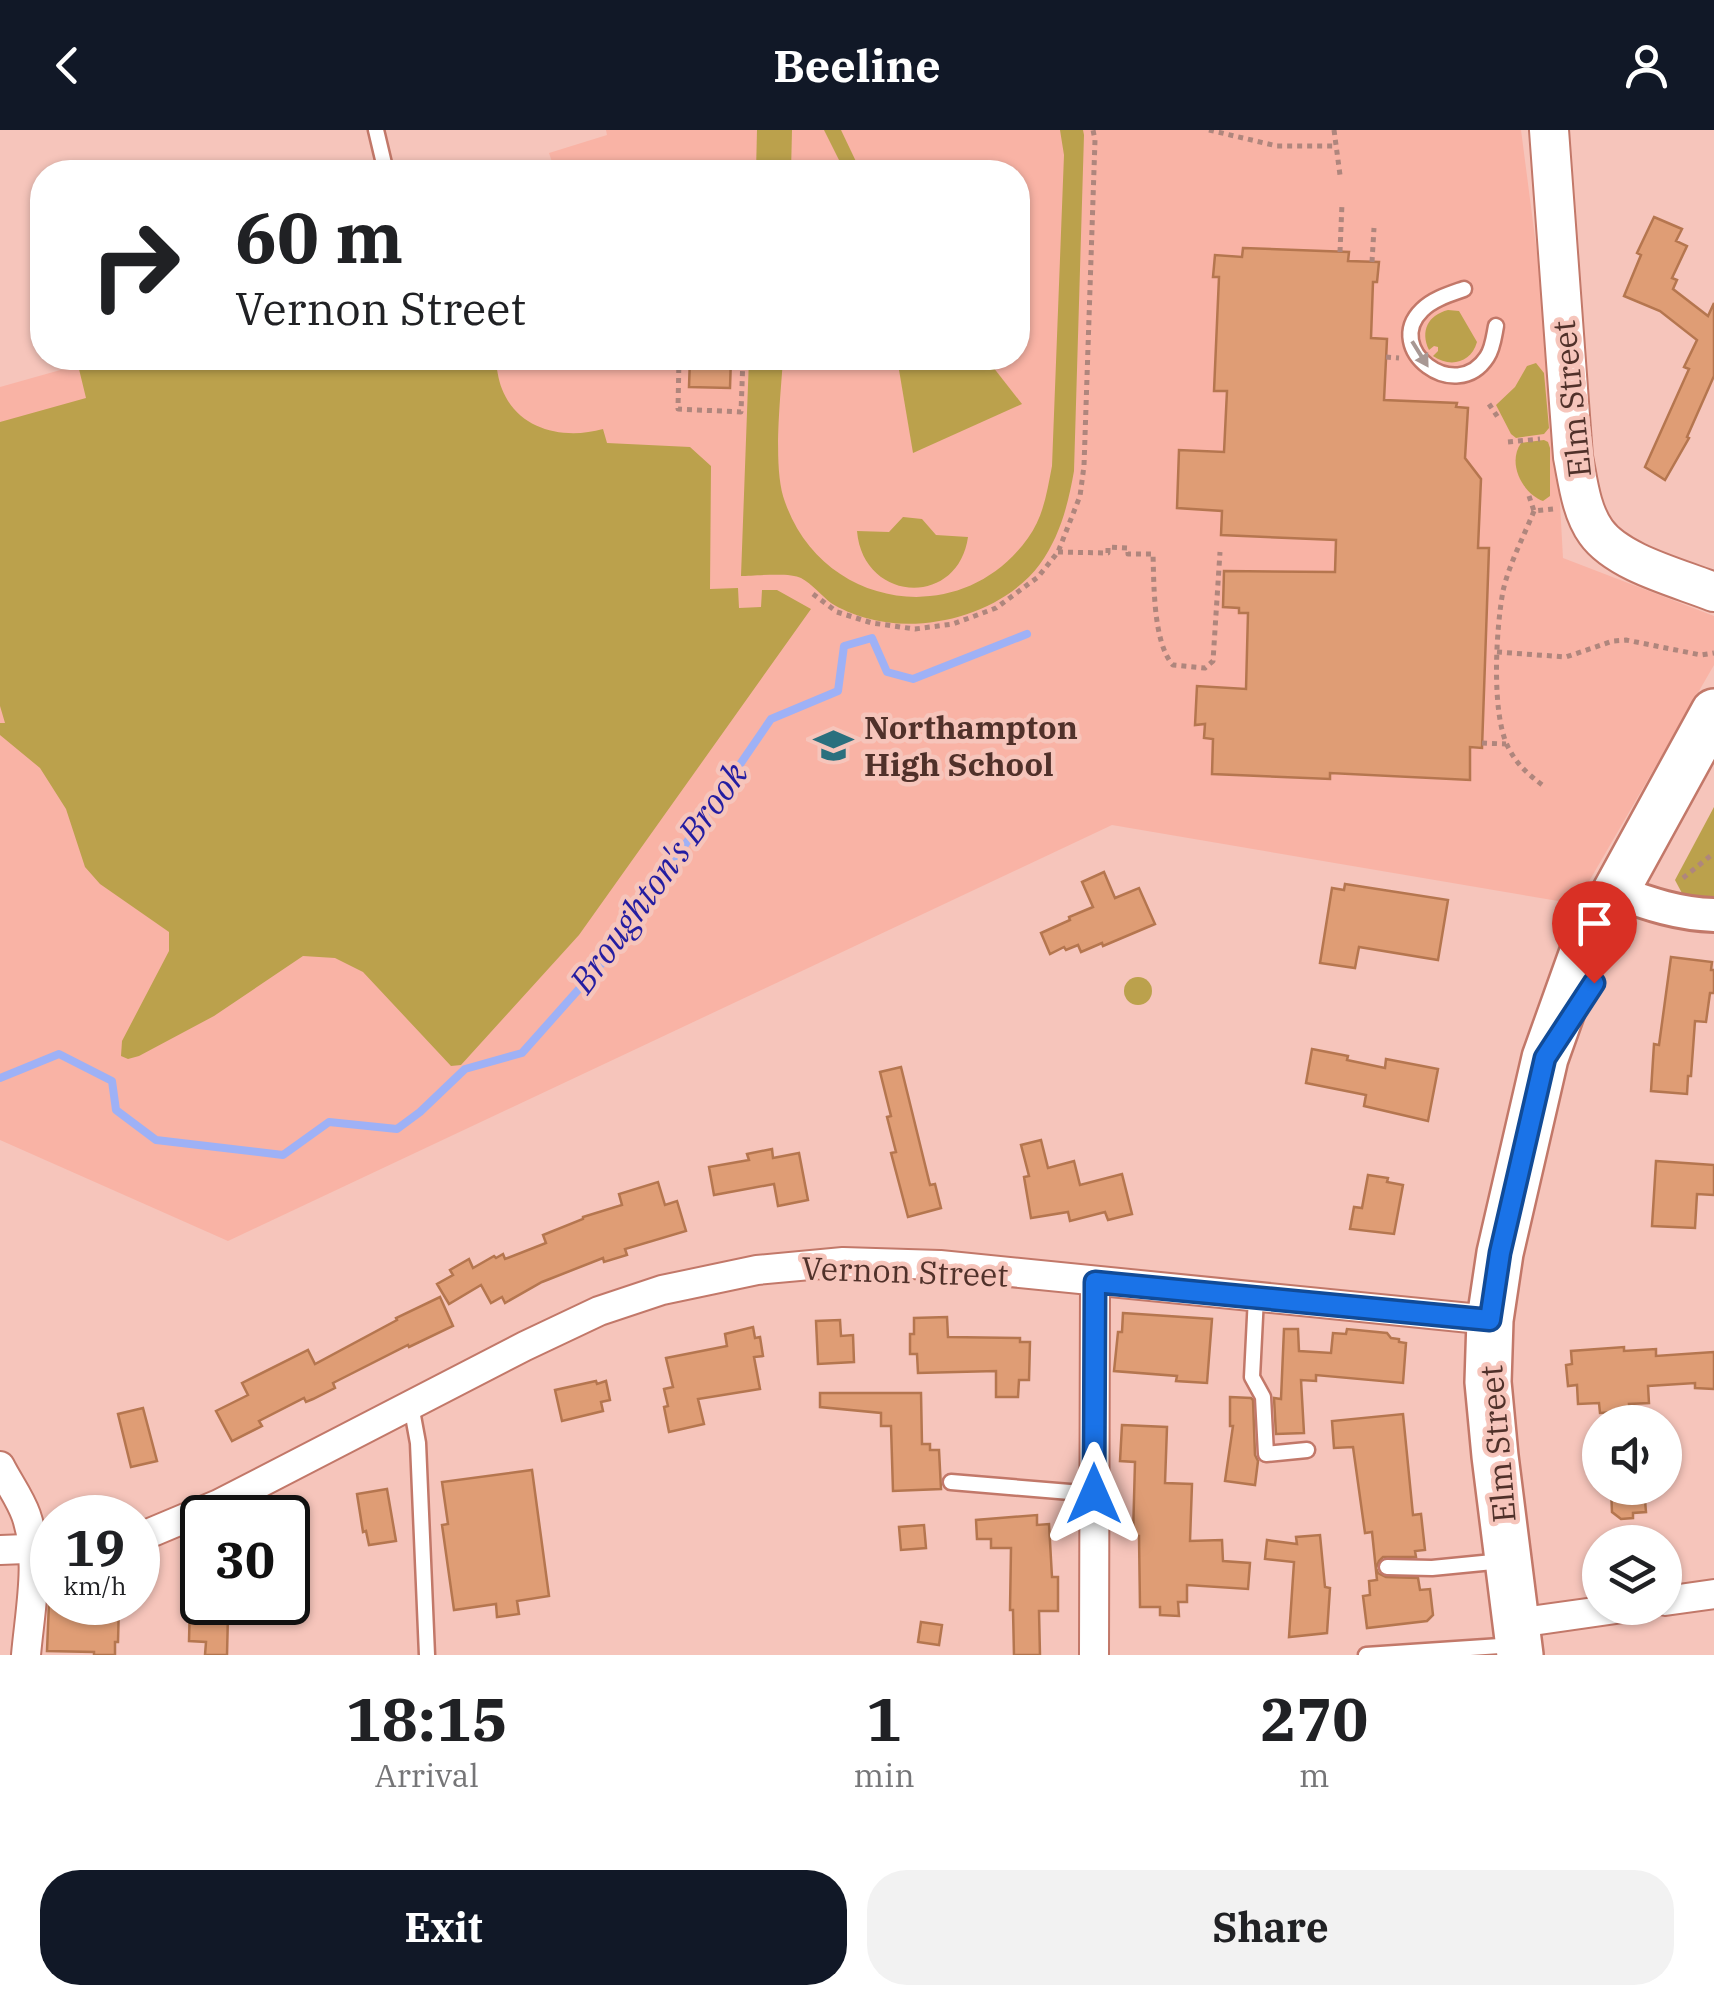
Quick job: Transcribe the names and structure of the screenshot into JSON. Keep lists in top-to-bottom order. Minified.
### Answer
{"streets":{"highway":["Elm Street"],"street":["Vernon Street"]},"crossings":[["Elm Street","Vernon Street"]],"water":["Broughton's Brook"],"places":{"school or university":["Northampton High School"]},"page":{"header":"Beeline","turn":["60 m","Vernon Street"],"speed":"19 km/h","limit":"30","eta":["18:15","Arrival","1","min","270","m"],"buttons":["Exit","Share"]}}
